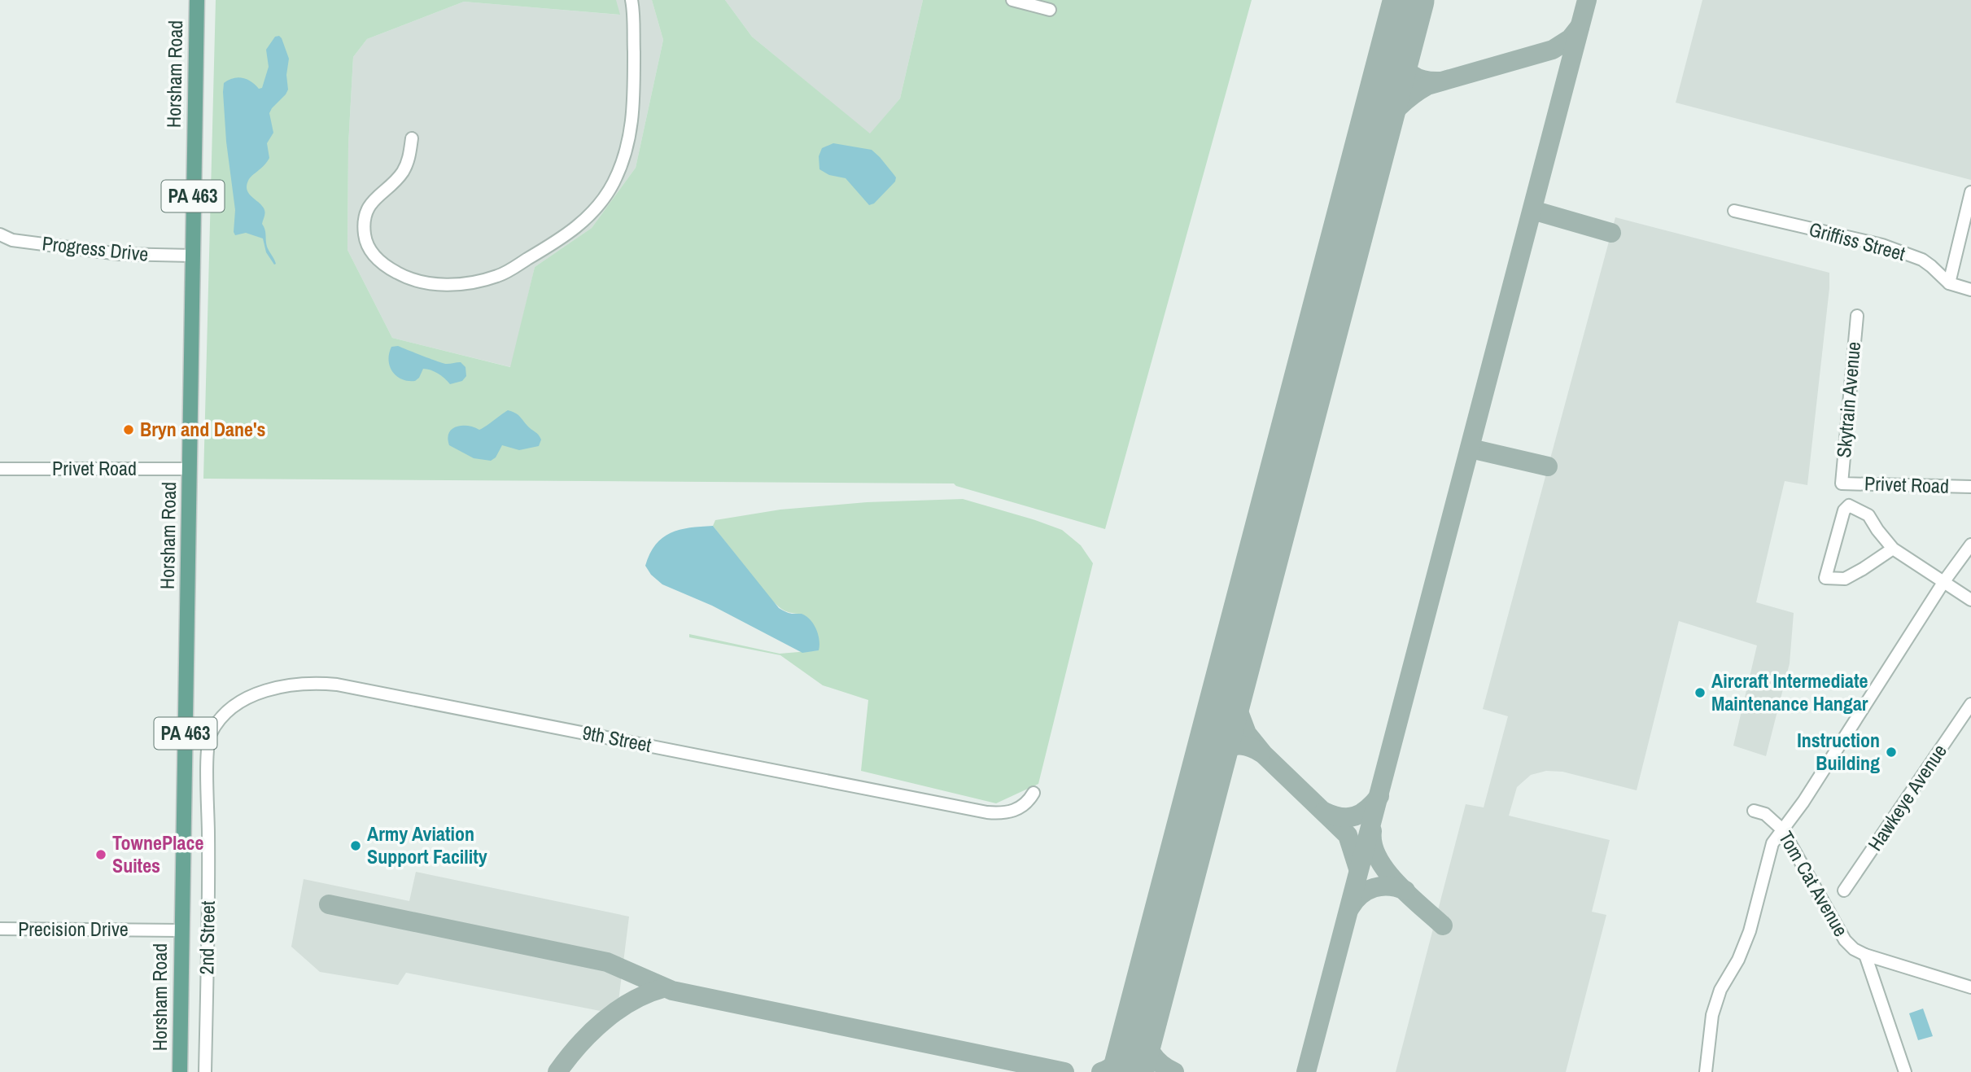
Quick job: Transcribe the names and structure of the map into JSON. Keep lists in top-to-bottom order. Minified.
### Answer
{"streets":{"main road":["Horsham Road","PA 463"],"street":["Griffiss Street","Progress Drive","Skytrain Avenue","Privet Road","9th Street","Hawkeye Avenue","Tom Cat Avenue","Precision Drive","2nd Street"]},"crossings":[["Horsham Road","Progress Drive"],["Horsham Road","Privet Road"],["Horsham Road","Precision Drive"],["Skytrain Avenue","Privet Road"],["9th Street","2nd Street"]],"places":["Bryn and Dane's","Aircraft Intermediate Maintenance Hangar","Instruction Building","Army Aviation Support Facility","TownePlace Suites"]}
